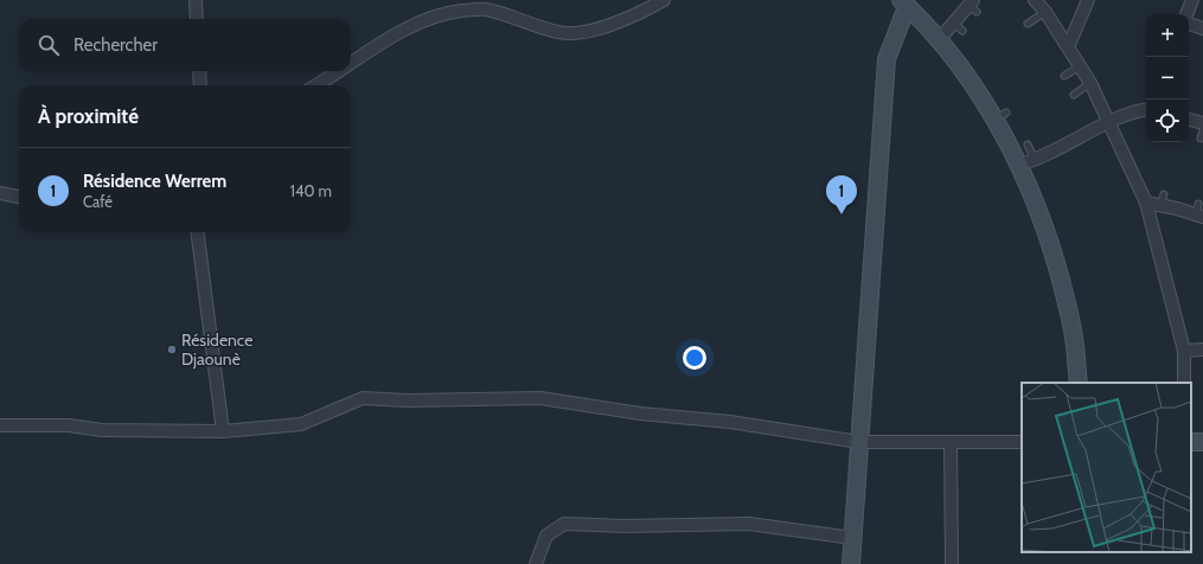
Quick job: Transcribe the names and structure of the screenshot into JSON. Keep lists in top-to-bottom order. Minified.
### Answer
{"places":["Résidence Djaounè"],"page":{"map_buttons":["+","−"],"search":"Rechercher","heading":"À proximité","list":[{"mark":"1","name":"Résidence Werrem","note":"Café","value":"140 m"}],"pins":"1"}}
